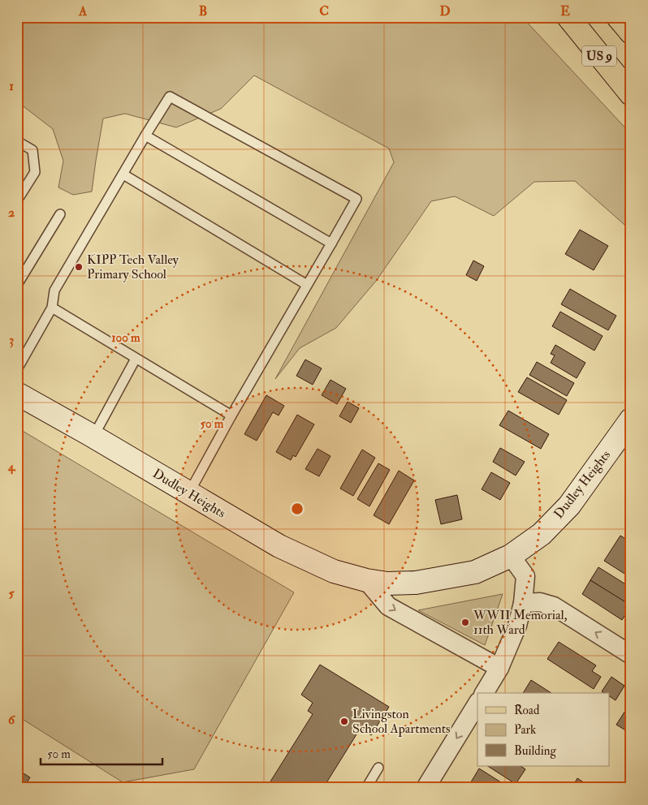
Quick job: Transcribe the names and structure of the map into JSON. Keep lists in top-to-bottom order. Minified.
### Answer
{"streets":{"main road":["US 9","Dudley Heights"]},"places":["KIPP Tech Valley Primary School","WWII Memorial, 11th Ward","Livingston School Apartments"],"legend":["Road","Park","Building"],"scale_bar":"50 m","grid":{"columns":["A","B","C","D","E"],"rows":["1","2","3","4","5","6"]},"rings":["100 m","50 m"]}
